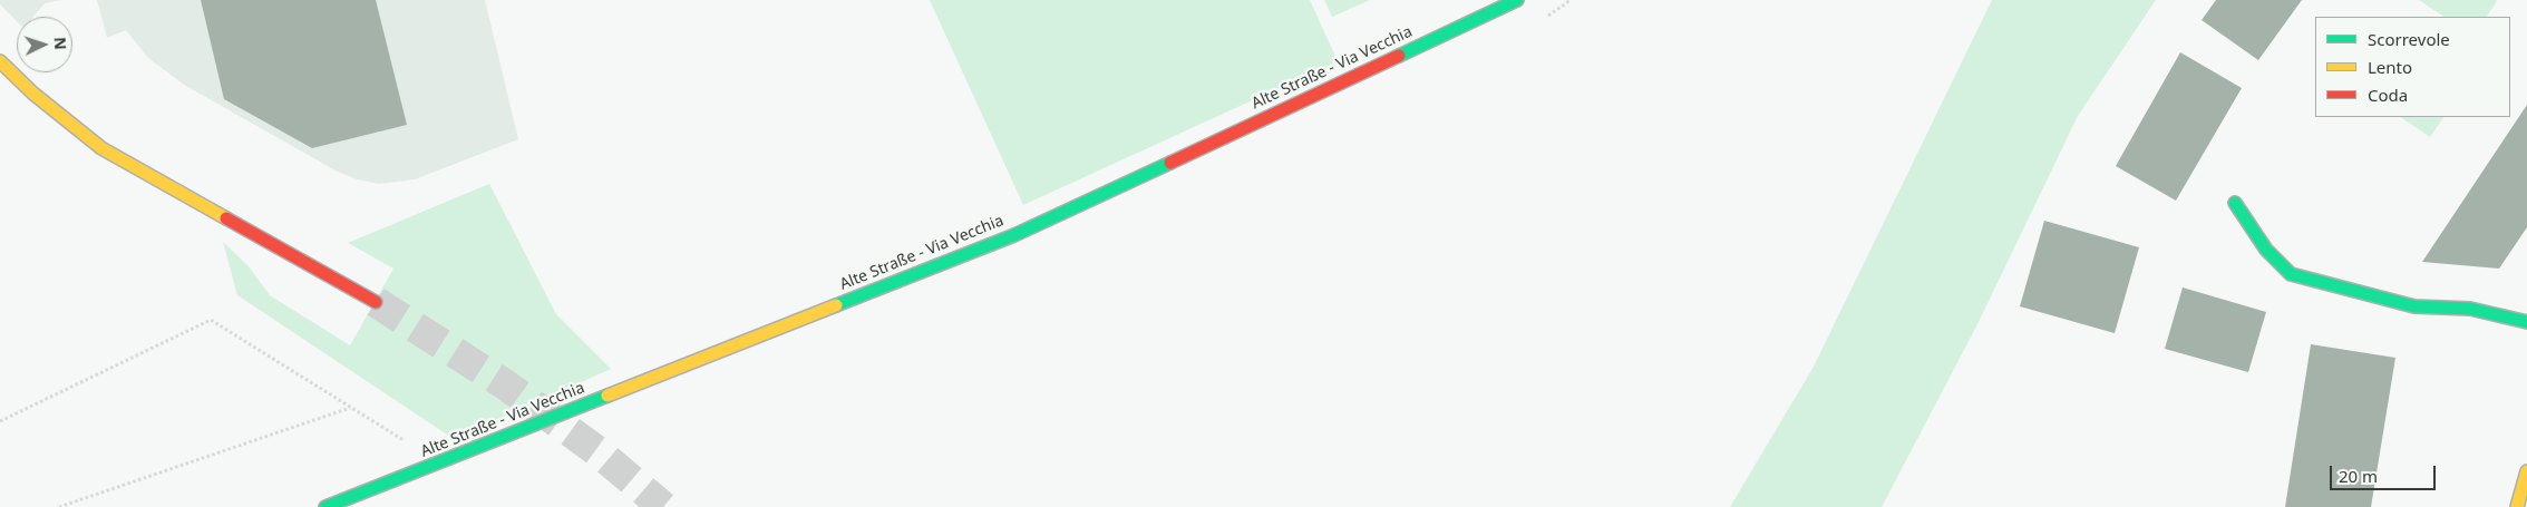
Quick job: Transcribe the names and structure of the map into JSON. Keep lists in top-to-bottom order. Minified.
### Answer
{"streets":{"street":["Alte Straße - Via Vecchia"]},"legend":["Scorrevole","Lento","Coda"],"scale_bar":"20 m","north":"right"}
